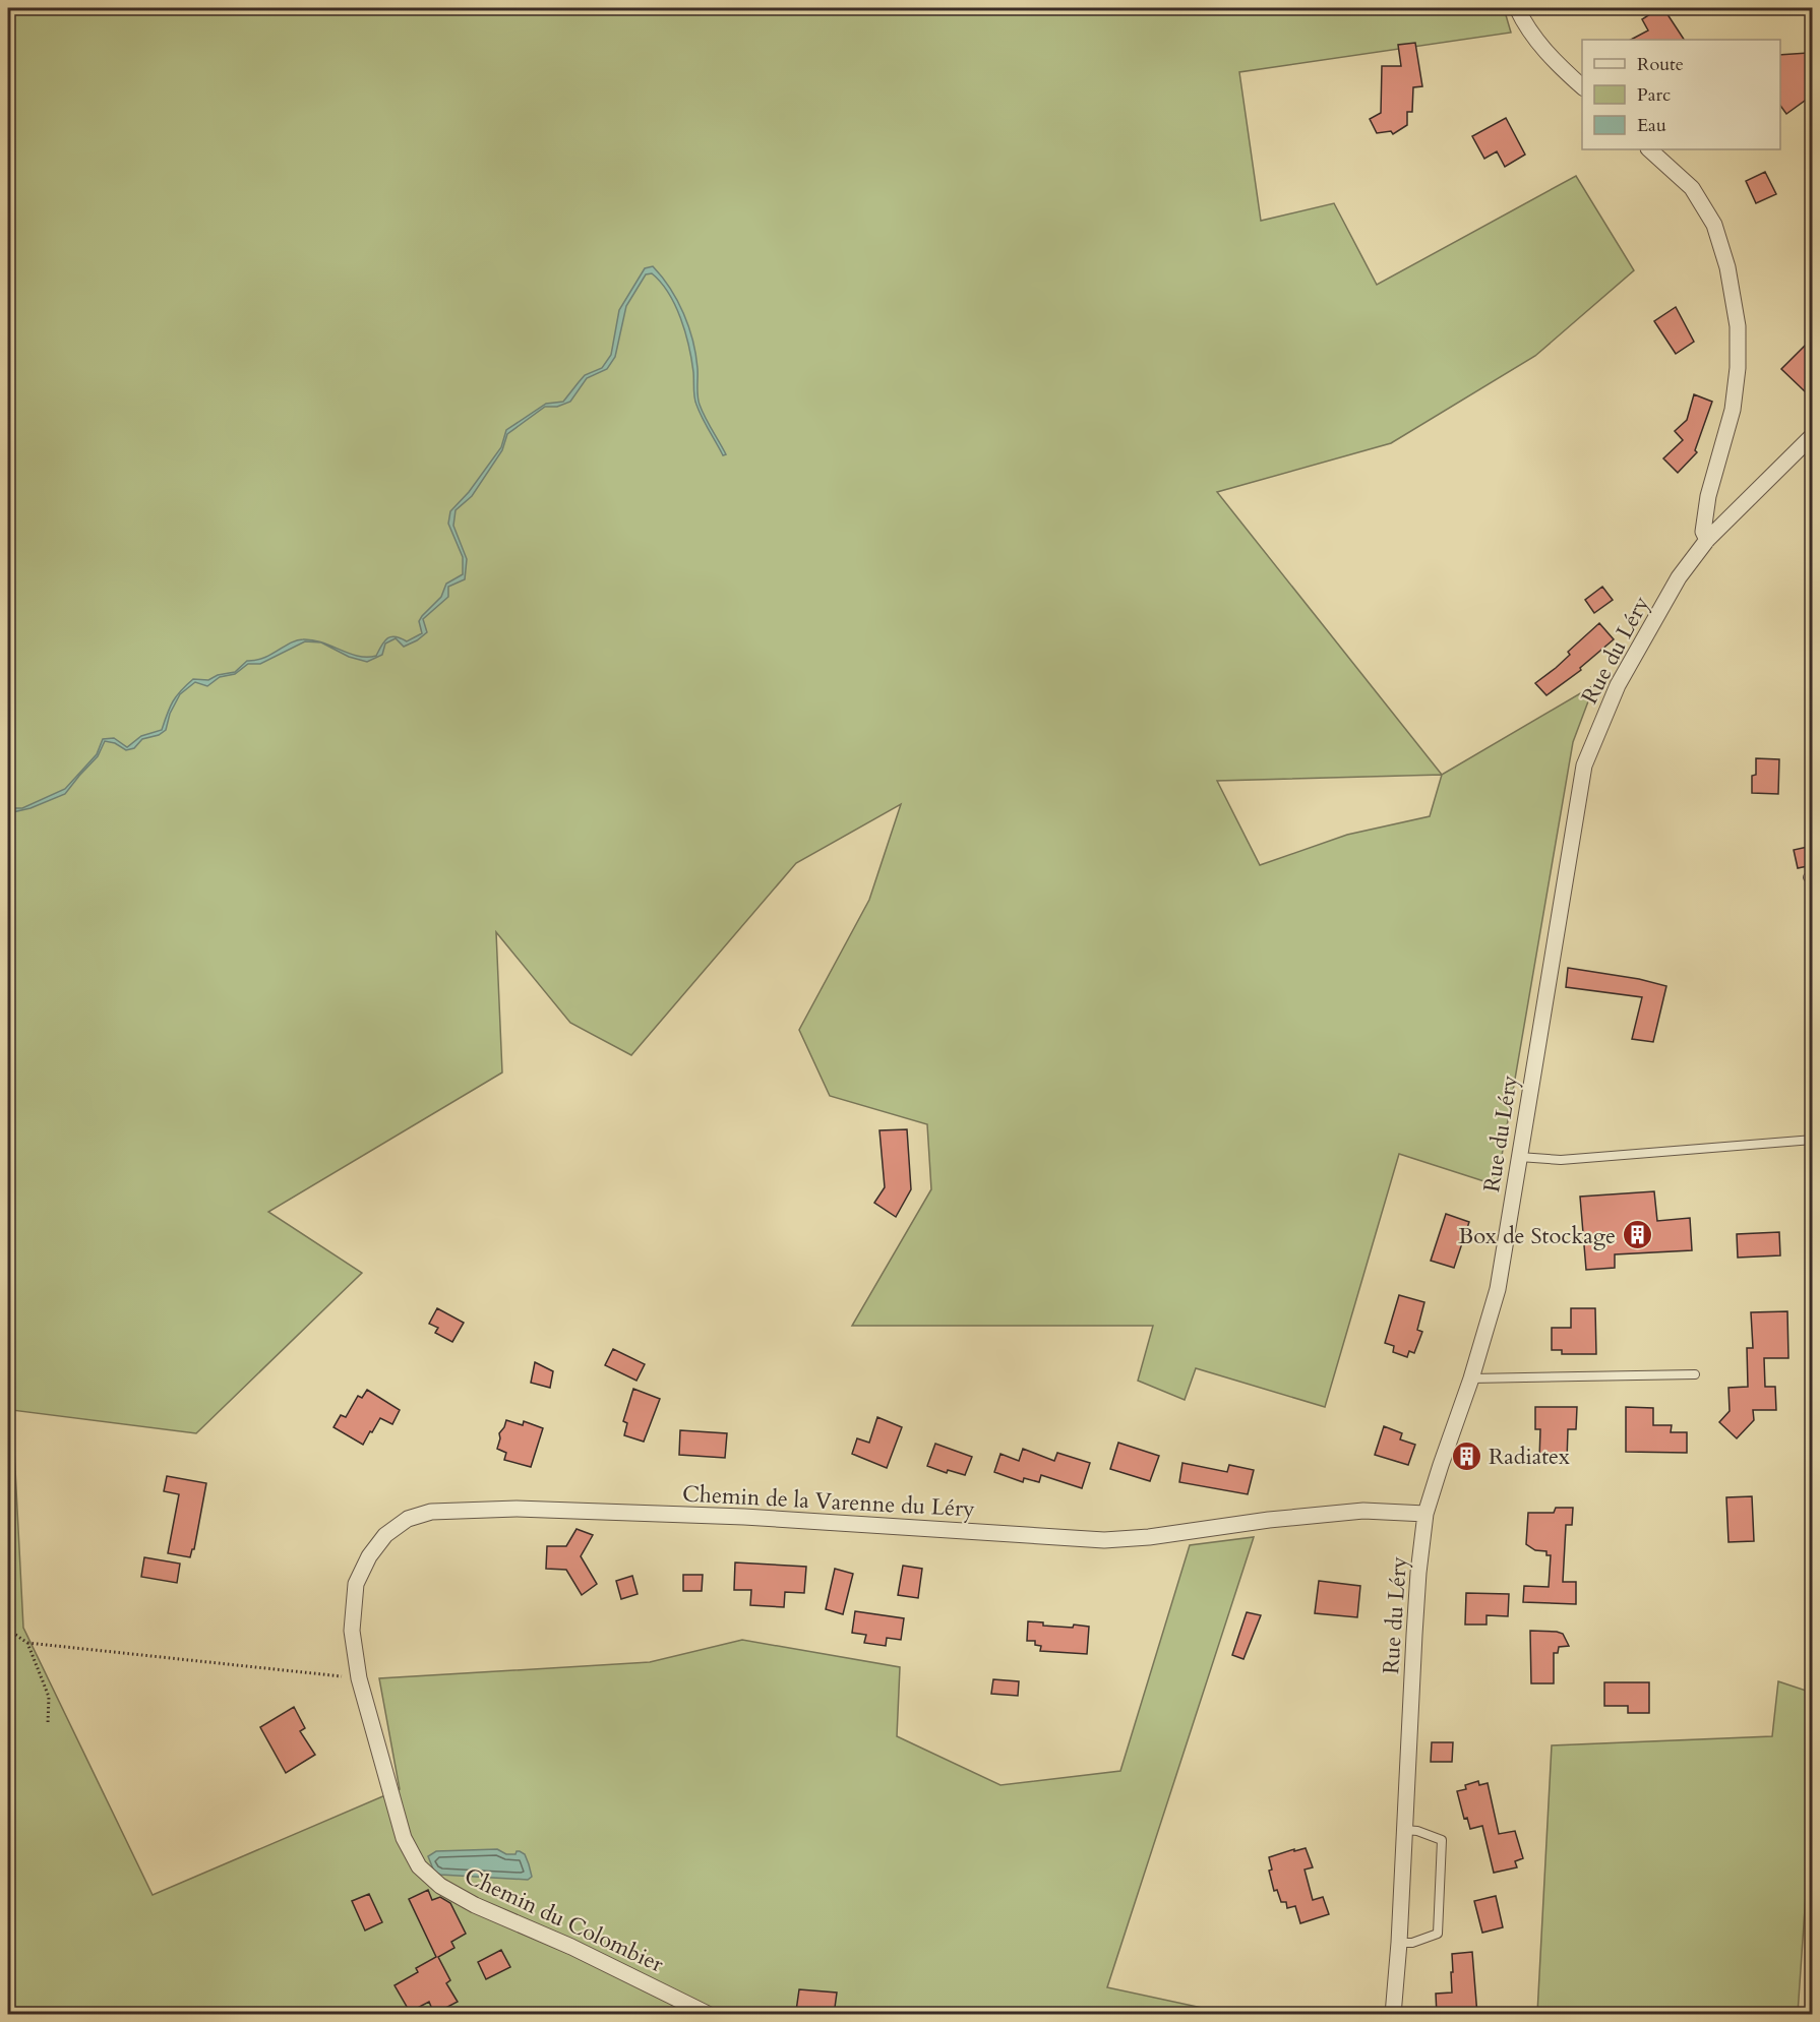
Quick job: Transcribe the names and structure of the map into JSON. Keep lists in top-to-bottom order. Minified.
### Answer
{"streets":{"street":["Rue du Léry","Chemin de la Varenne du Léry","Chemin du Colombier"]},"crossings":[["Rue du Léry","Chemin de la Varenne du Léry"],["Chemin de la Varenne du Léry","Chemin du Colombier"]],"places":{"building":["Box de Stockage","Radiatex"]},"legend":["Route","Parc","Eau"]}
